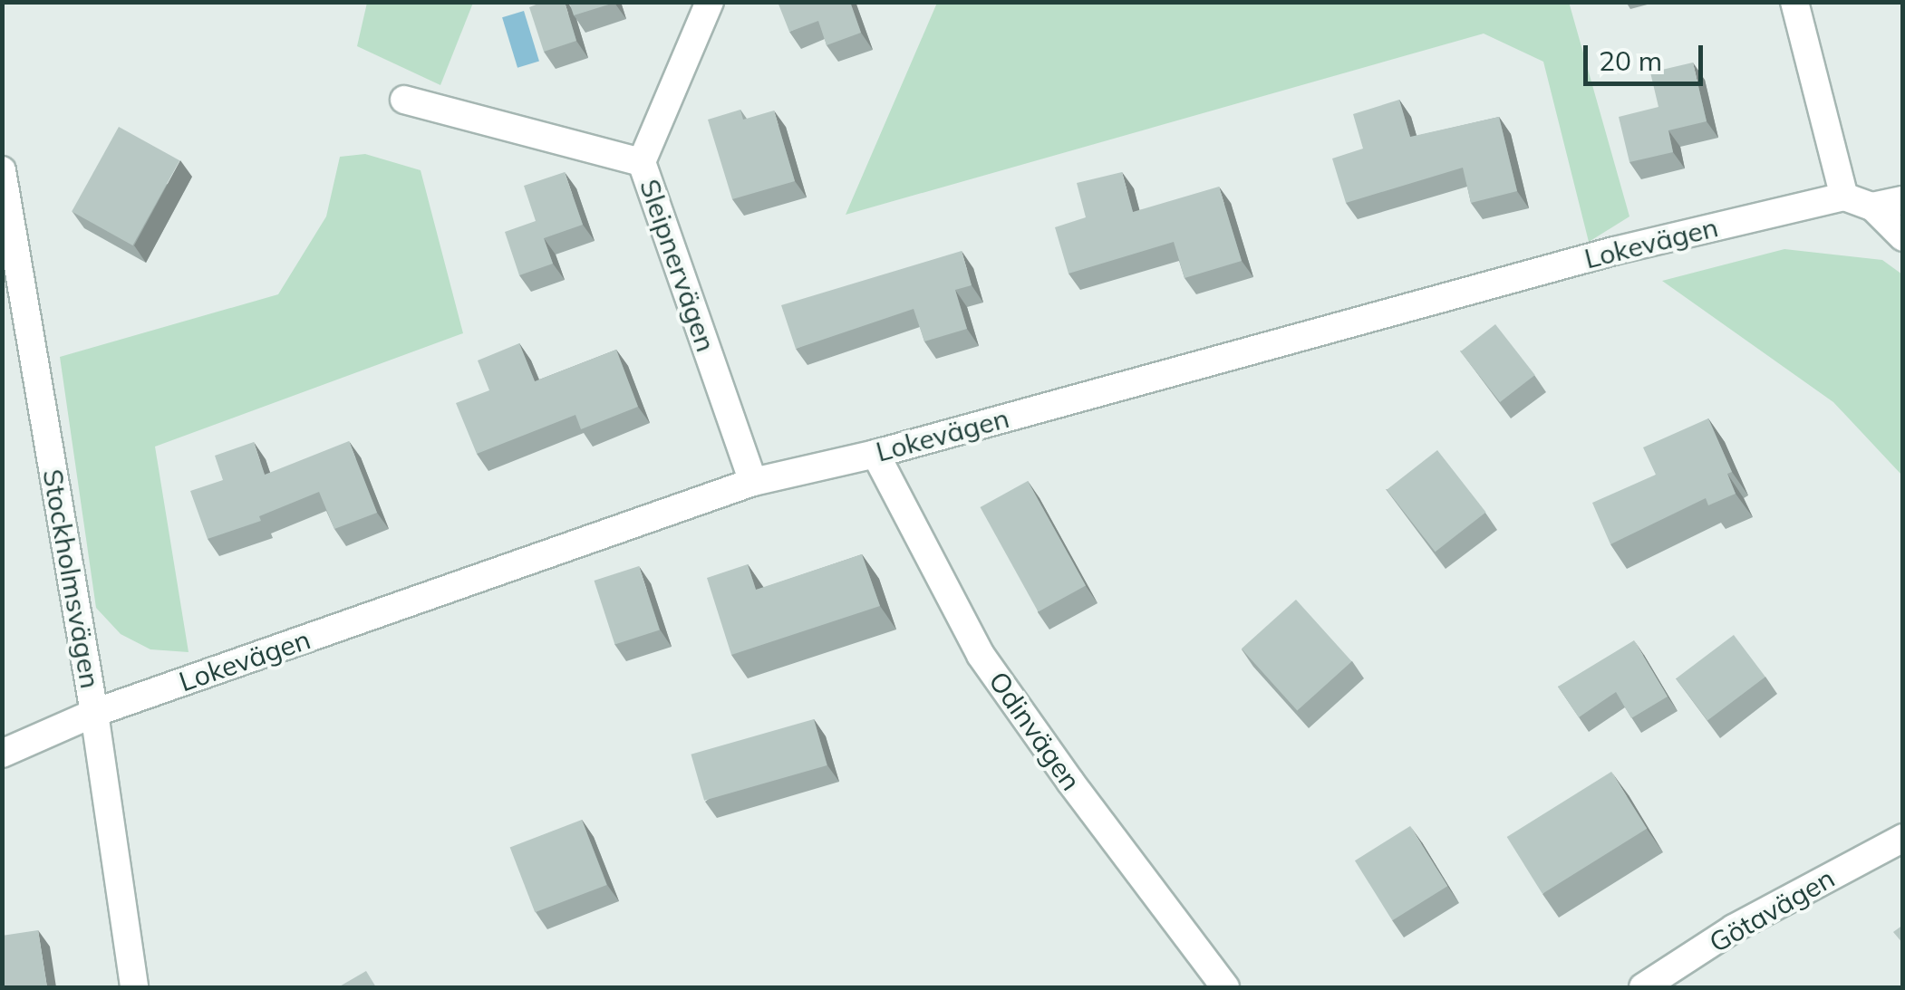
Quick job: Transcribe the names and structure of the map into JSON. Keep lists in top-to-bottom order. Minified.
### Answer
{"streets":{"street":["Lokevägen","Sleipnervägen","Stockholmsvägen","Odinvägen","Götavägen"]},"crossings":[["Lokevägen","Sleipnervägen"],["Lokevägen","Stockholmsvägen"],["Lokevägen","Odinvägen"]],"scale_bar":"20 m"}
